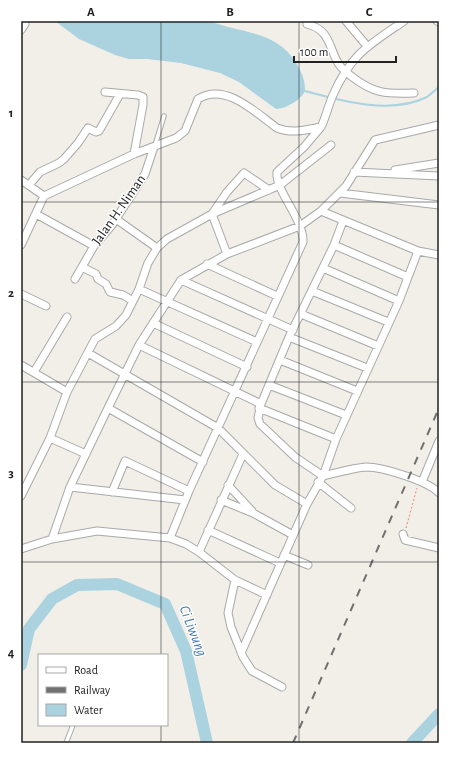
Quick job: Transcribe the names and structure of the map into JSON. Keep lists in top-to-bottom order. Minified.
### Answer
{"streets":{"street":["Jalan H. Niman"]},"water":["Ci Liwung"],"legend":["Road","Railway","Water"],"scale_bar":"100 m","grid":{"columns":["A","B","C"],"rows":["1","2","3","4"]}}
